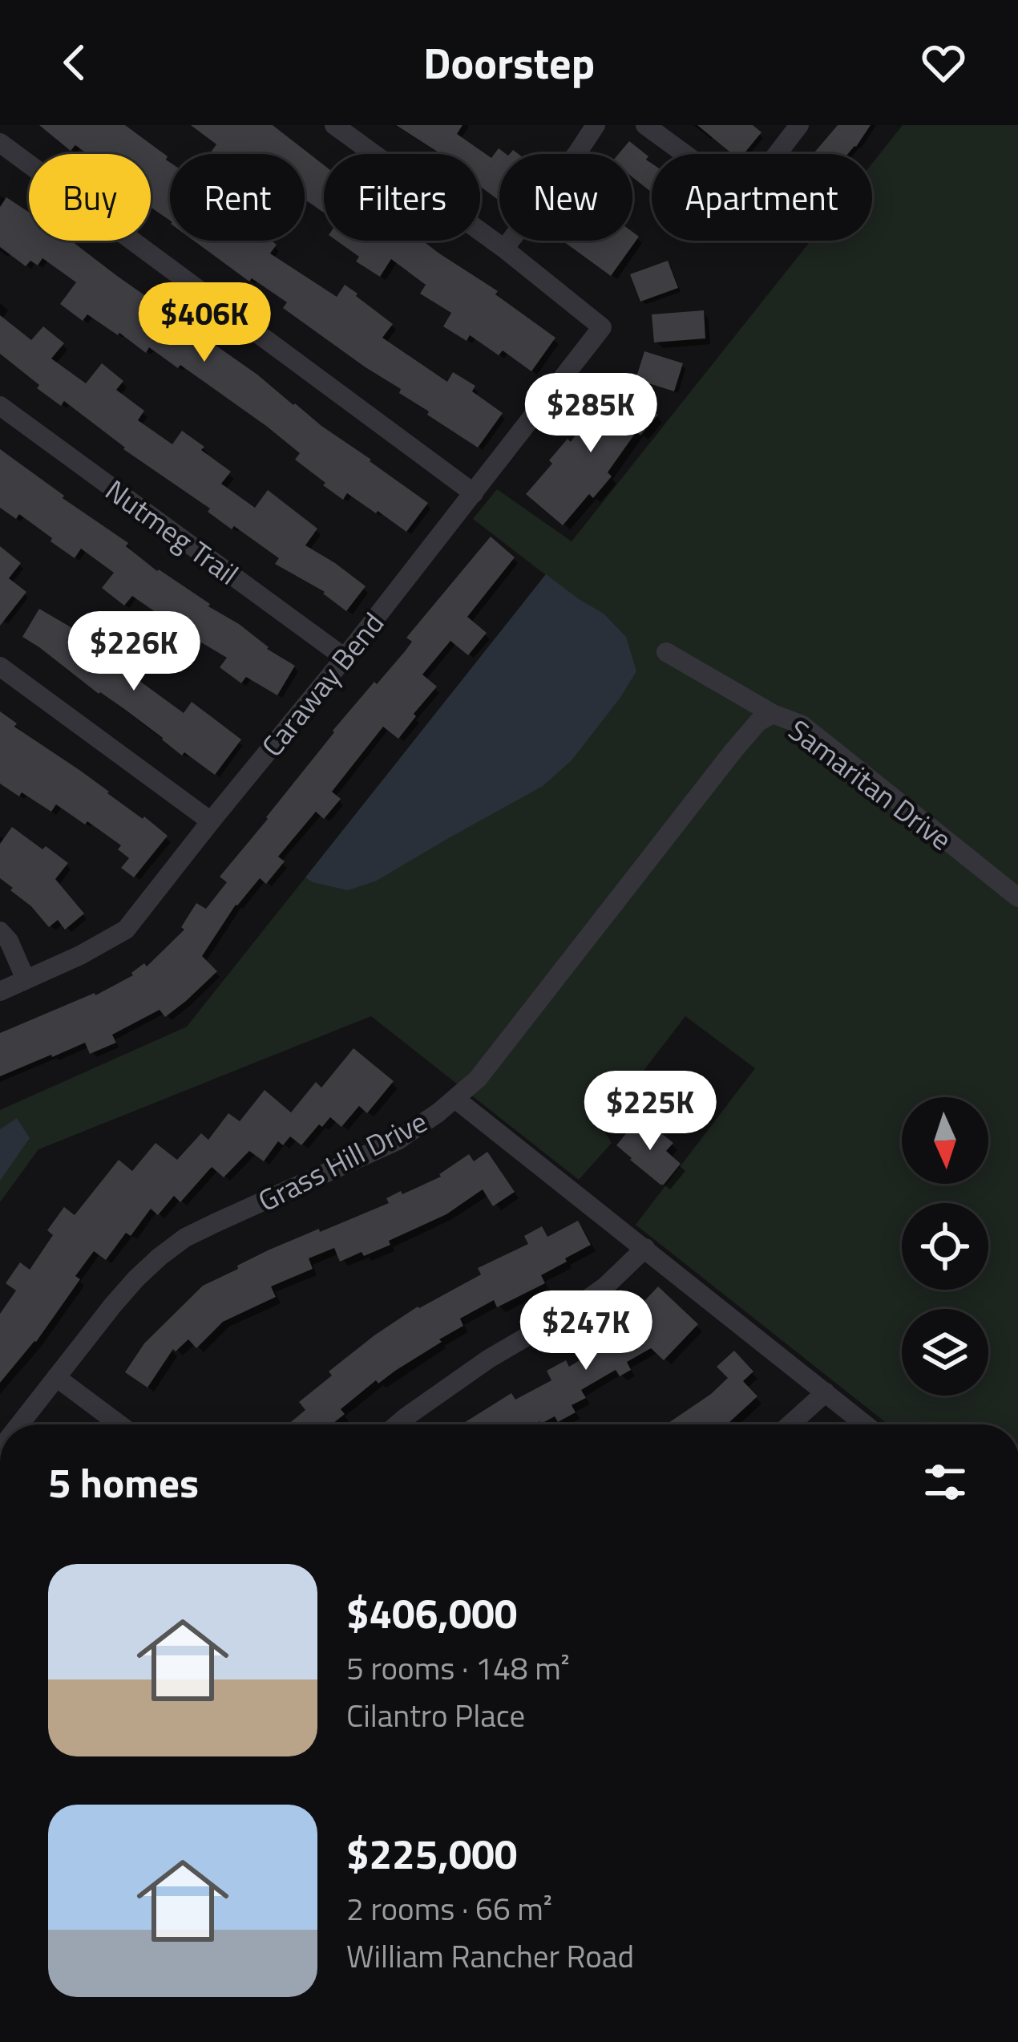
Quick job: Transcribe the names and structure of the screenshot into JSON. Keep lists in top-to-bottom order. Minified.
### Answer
{"streets":{"street":["Nutmeg Trail","Caraway Bend","Samaritan Drive","Grass Hill Drive"]},"crossings":[["Nutmeg Trail","Caraway Bend"],["Samaritan Drive","Grass Hill Drive"]],"north":"bottom","page":{"header":"Doorstep","chip":["Buy","Rent","Filters","New","Apartment"],"price":["$406K","$285K","$226K","$225K","$247K"],"heading":"5 homes","list":[{"name":"$406,000","note":"5 rooms · 148 m² · Cilantro Place"},{"name":"$225,000","note":"2 rooms · 66 m² · William Rancher Road"}]}}
